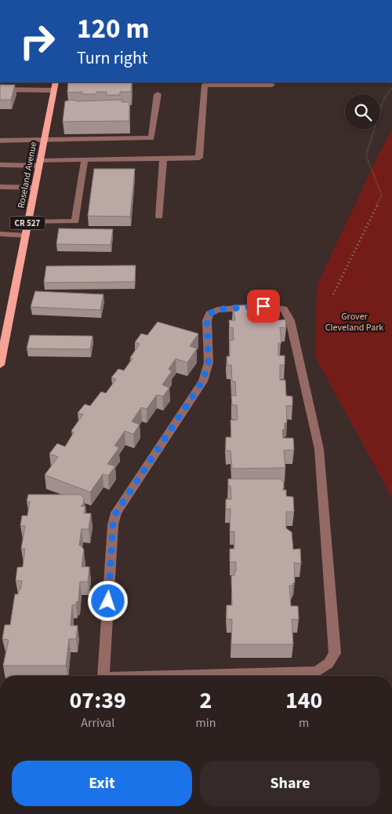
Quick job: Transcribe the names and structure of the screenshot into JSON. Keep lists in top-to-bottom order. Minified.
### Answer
{"streets":{"main road":["Roseland Avenue","CR 527"]},"parks":["Grover Cleveland Park"],"page":{"turn":["120 m","Turn right"],"eta":["07:39","Arrival","2","min","140","m"],"buttons":["Exit","Share"]}}
